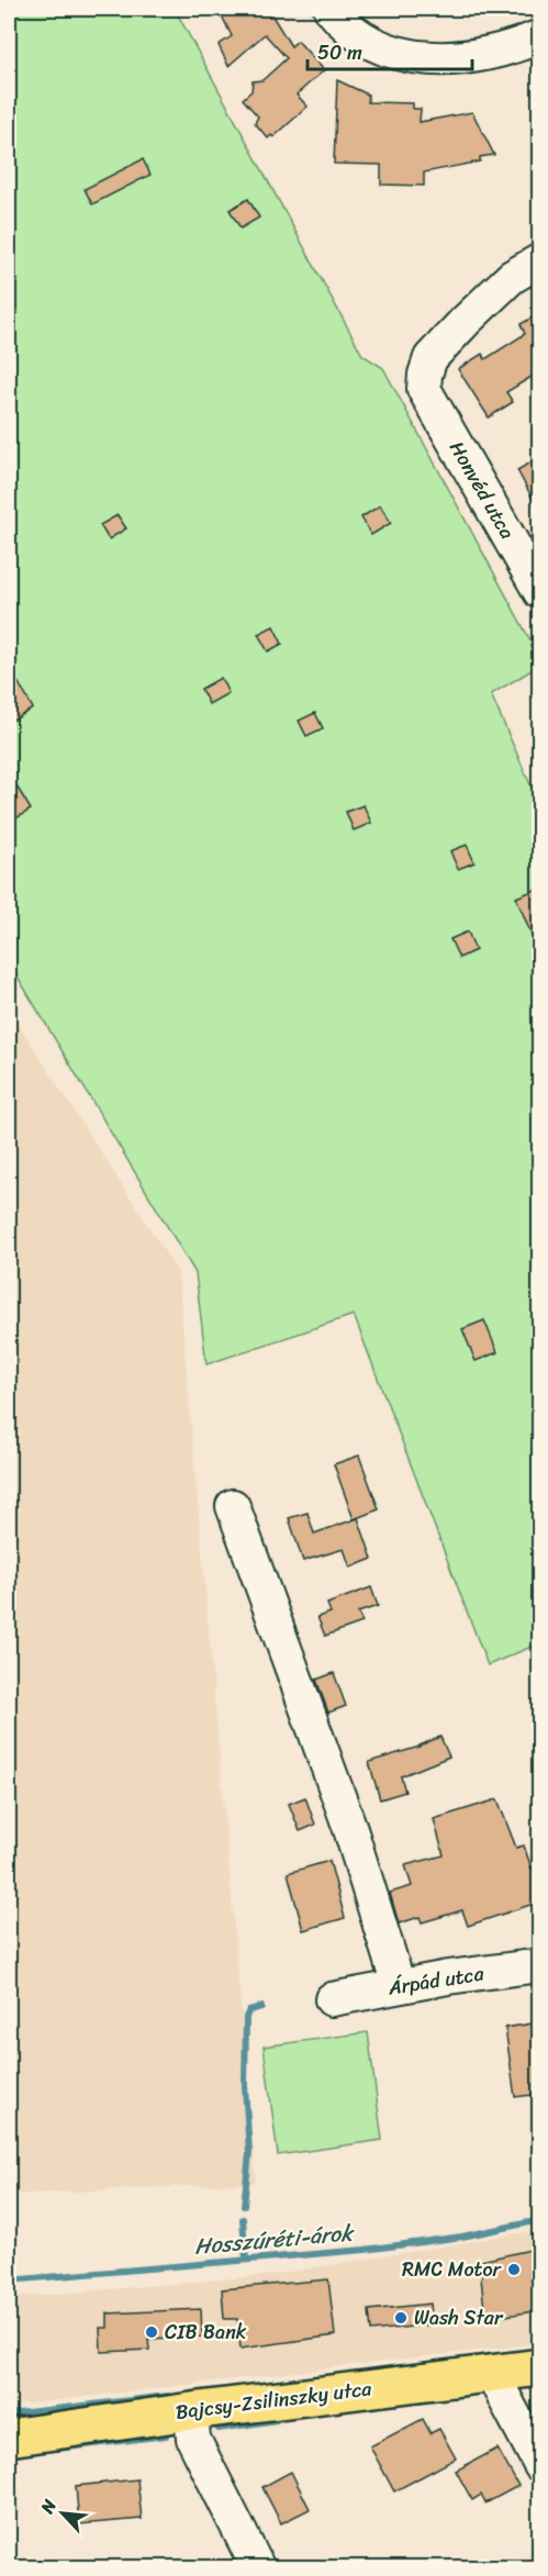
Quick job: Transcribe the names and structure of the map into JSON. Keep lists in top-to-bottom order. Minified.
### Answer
{"streets":{"main road":["Bajcsy-Zsilinszky utca"],"street":["Honvéd utca","Árpád utca"]},"water":["Hosszúréti-árok"],"places":["RMC Motor","Wash Star","CIB Bank"],"scale_bar":"50 m","north":"top left"}
